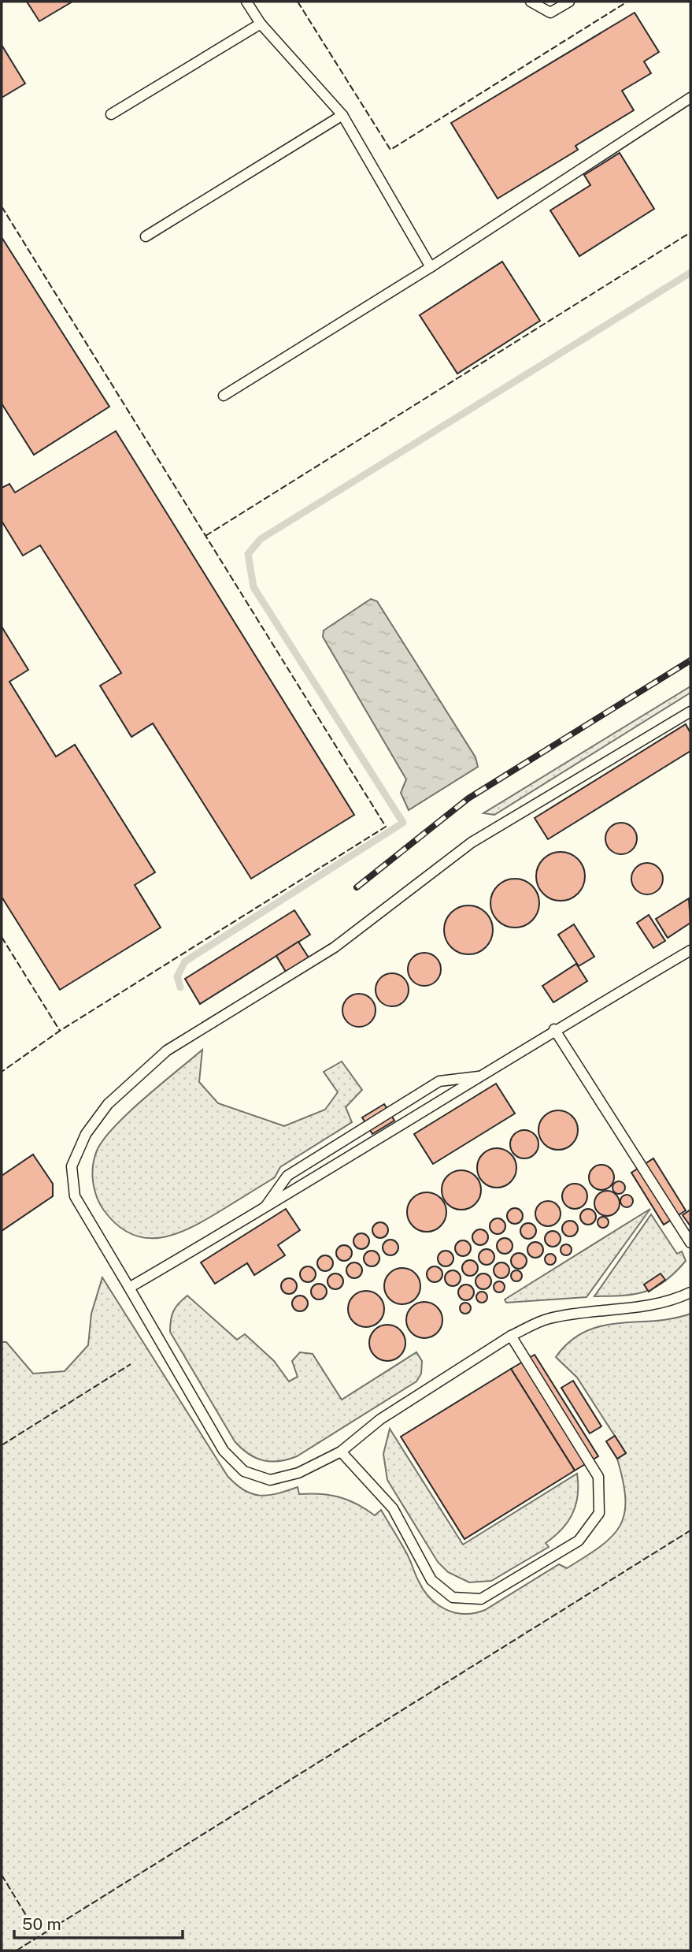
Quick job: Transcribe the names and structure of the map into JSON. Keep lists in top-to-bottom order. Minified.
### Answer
{"scale_bar":"50 m"}
